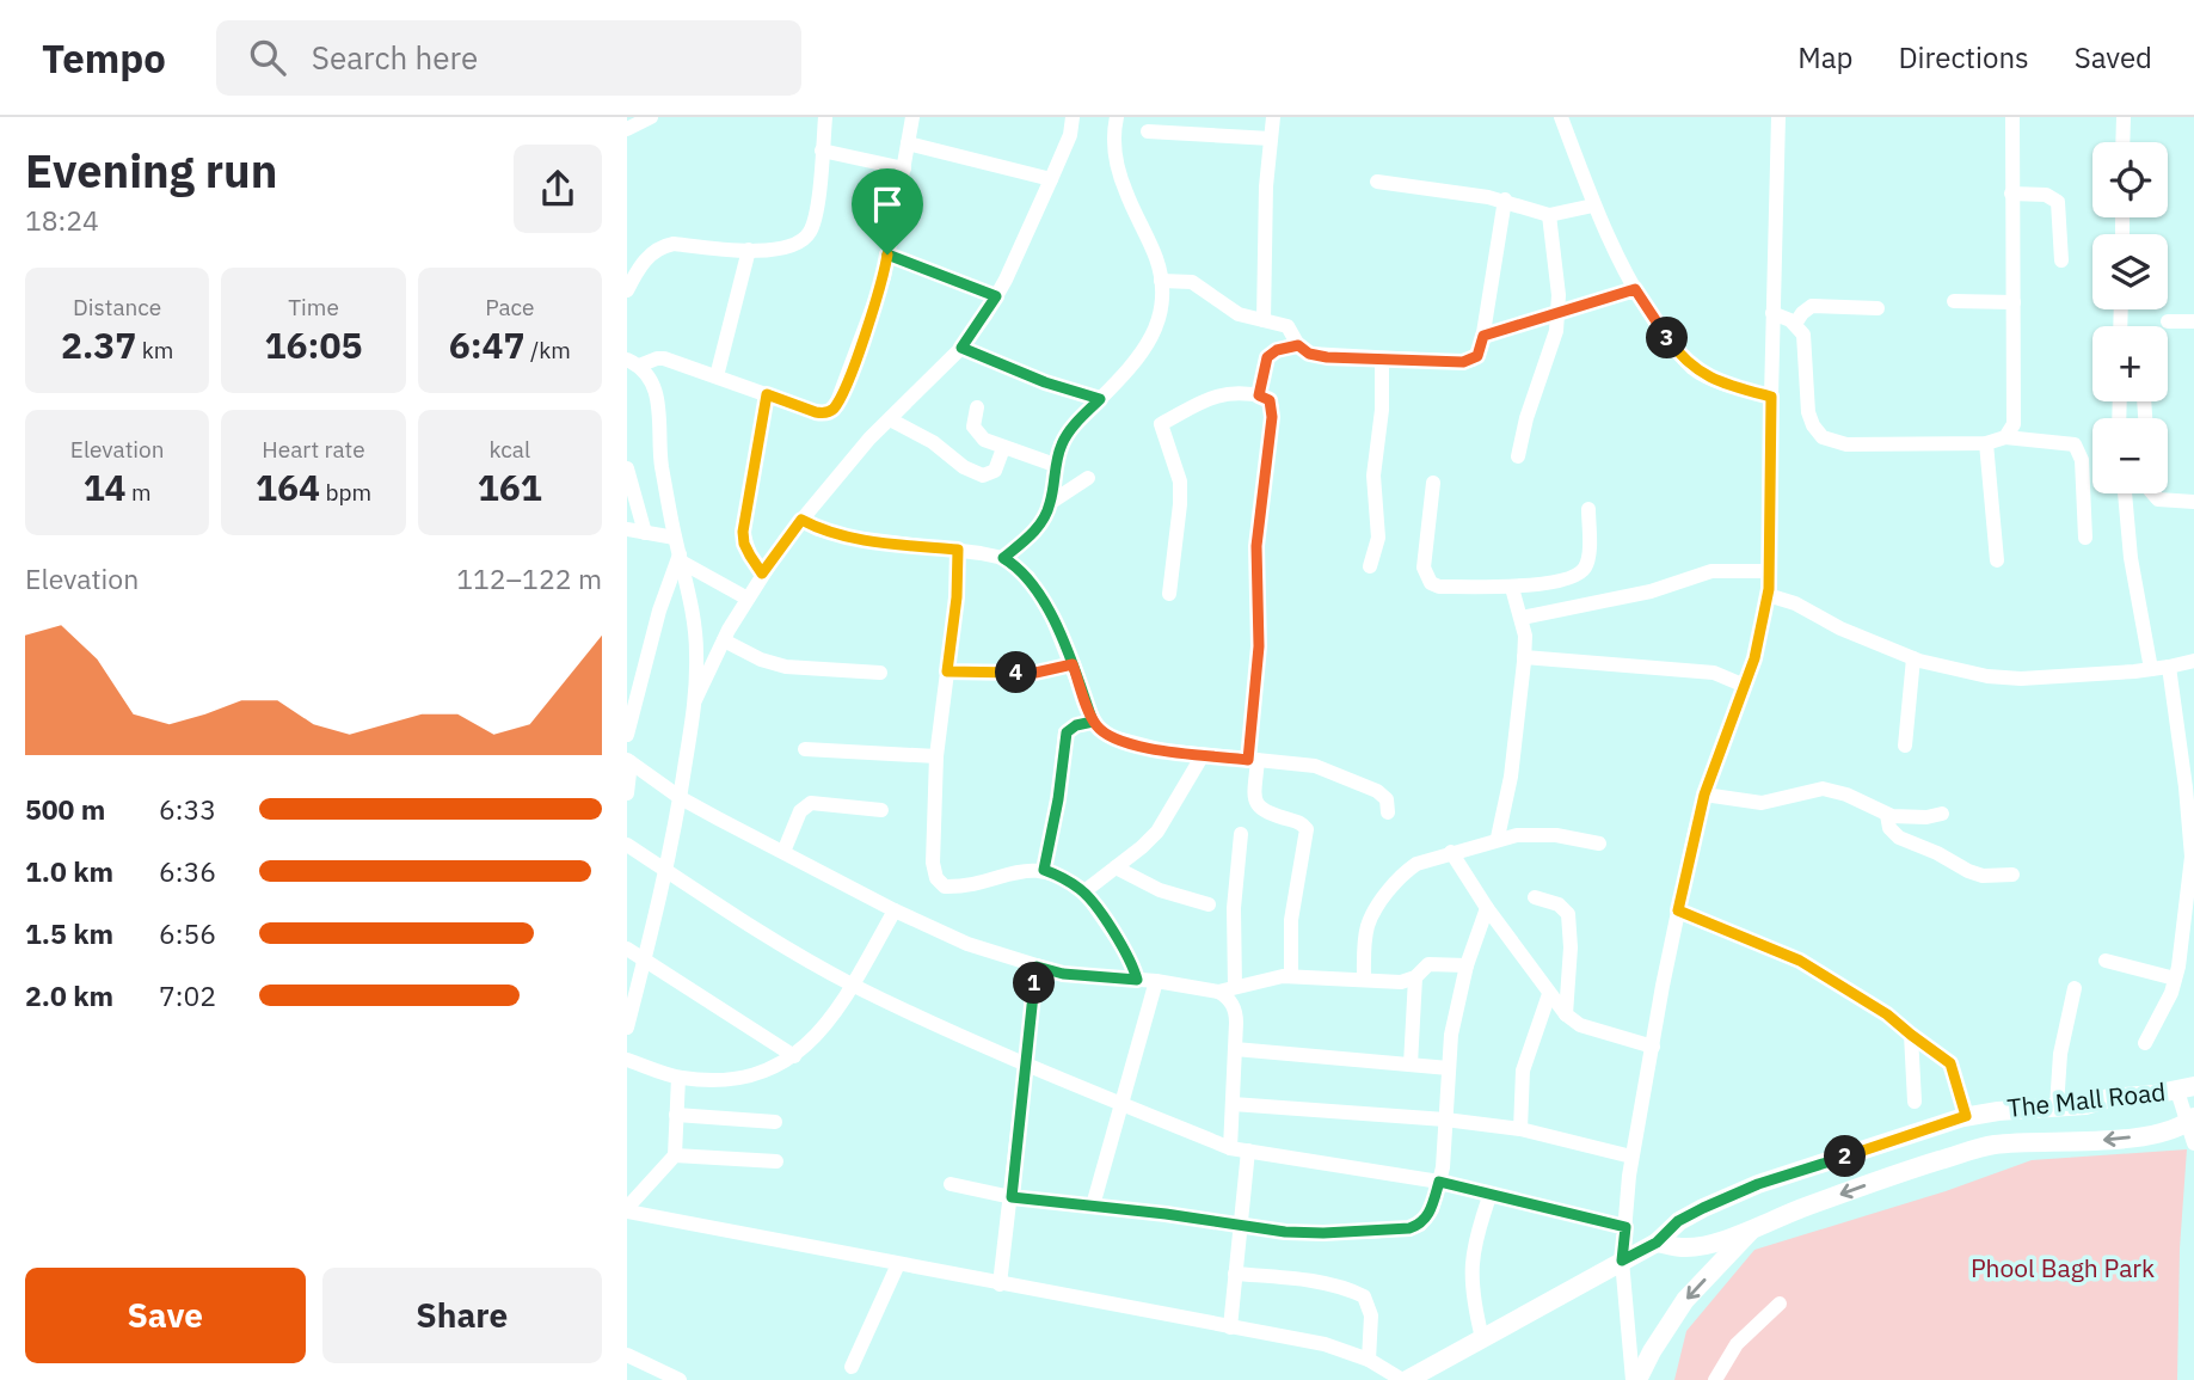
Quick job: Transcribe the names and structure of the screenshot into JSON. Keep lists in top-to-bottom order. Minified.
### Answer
{"streets":{"main road":["The Mall Road"]},"parks":["Phool Bagh Park"],"page":{"header":"Tempo","search":"Search here","nav":["Map","Directions","Saved"],"heading":["Evening run","18:24"],"map_buttons":["+","−"],"stats":[["Distance","2.37 km"],["Time","16:05"],["Pace","6:47 /km"],["Elevation","14 m"],["Heart rate","164 bpm"],["kcal","161"]],"pins":["3","4","1","2"],"chart":["Elevation","112–122 m"],"list":[{"name":"500 m","note":"6:33"},{"name":"1.0 km","note":"6:36"},{"name":"1.5 km","note":"6:56"},{"name":"2.0 km","note":"7:02"}],"buttons":["Save","Share"]}}
